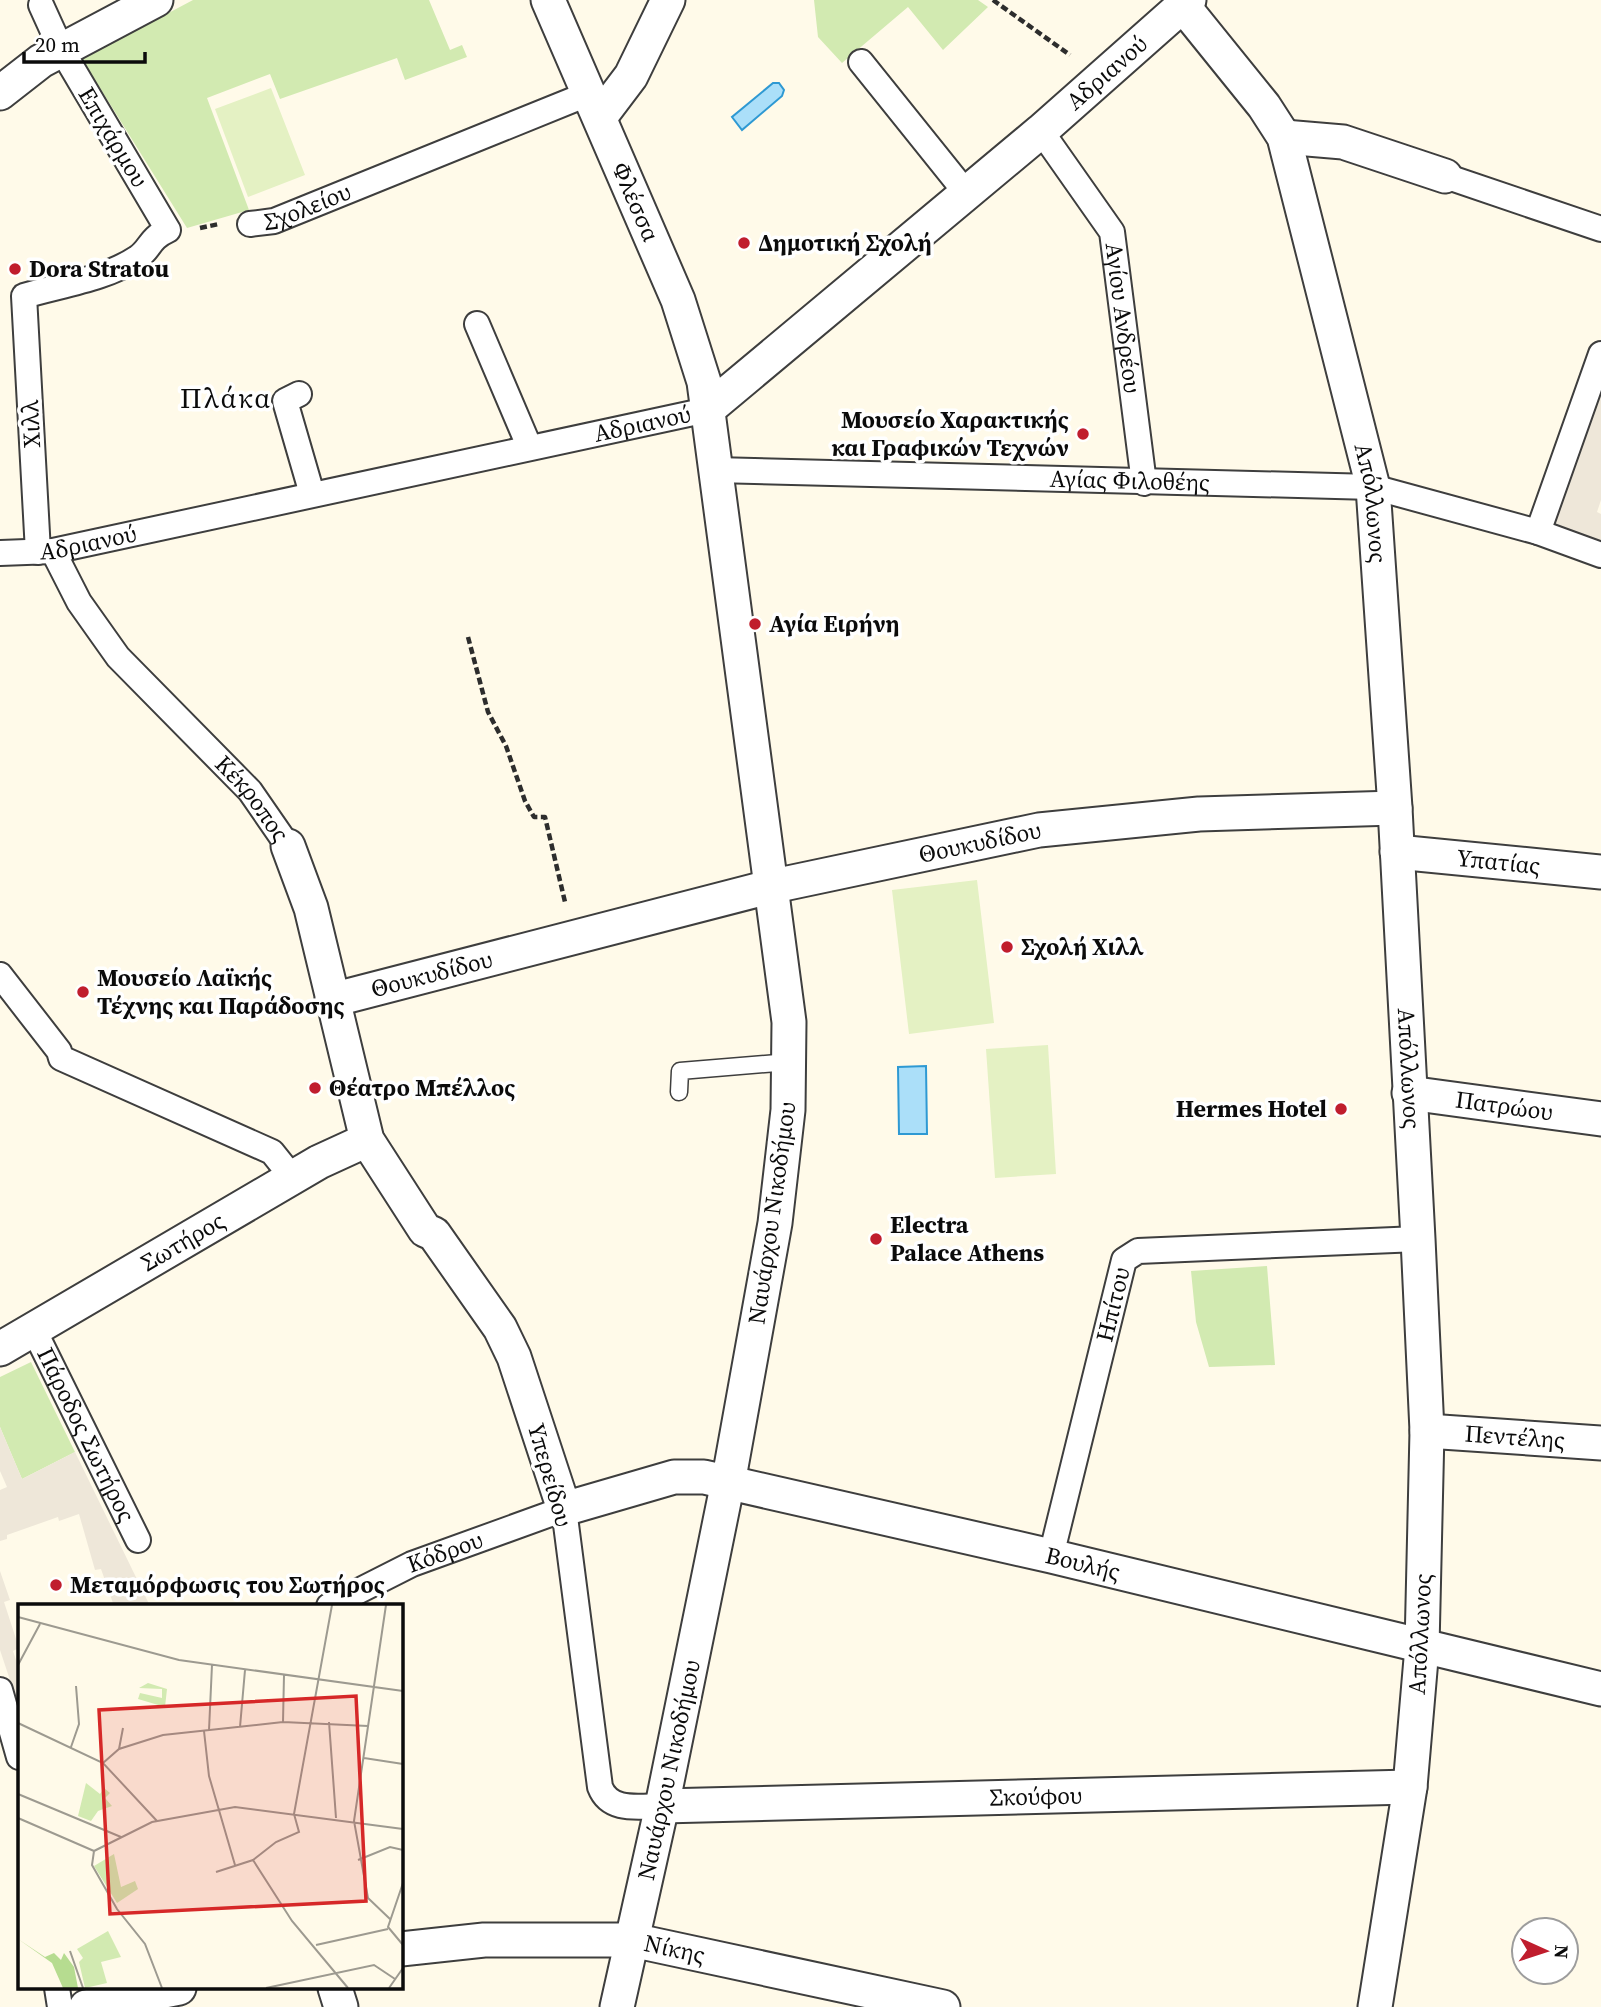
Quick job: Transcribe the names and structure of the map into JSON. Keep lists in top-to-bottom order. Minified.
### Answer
{"streets":{"street":["Αδριανού","Επιχάρμου","Φλέσσα","Σχολείου","Αγίου Ανδρέου","Χιλλ","Αγίας Φιλοθέης","Απόλλωνος","Κέκροπος","Θουκυδίδου","Υπατίας","Πατρώου","Ναυάρχου Νικοδήμου","Σωτήρος","Ηπίτου","Πάροδος Σωτήρος","Πεντέλης","Υπερείδου","Κόδρου","Βουλής","Σκούφου","Νίκης"]},"crossings":[["Αδριανού","Φλέσσα"],["Αδριανού","Αγίου Ανδρέου"],["Αδριανού","Χιλλ"],["Αδριανού","Απόλλωνος"],["Αδριανού","Κέκροπος"],["Αδριανού","Ναυάρχου Νικοδήμου"],["Επιχάρμου","Σχολείου"],["Επιχάρμου","Χιλλ"],["Φλέσσα","Σχολείου"],["Φλέσσα","Ναυάρχου Νικοδήμου"],["Σχολείου","Χιλλ"],["Αγίου Ανδρέου","Αγίας Φιλοθέης"],["Χιλλ","Κέκροπος"],["Αγίας Φιλοθέης","Απόλλωνος"],["Αγίας Φιλοθέης","Ναυάρχου Νικοδήμου"],["Απόλλωνος","Θουκυδίδου"],["Απόλλωνος","Υπατίας"],["Απόλλωνος","Πατρώου"],["Απόλλωνος","Ηπίτου"],["Απόλλωνος","Πεντέλης"],["Απόλλωνος","Βουλής"],["Απόλλωνος","Σκούφου"],["Κέκροπος","Θουκυδίδου"],["Κέκροπος","Σωτήρος"],["Κέκροπος","Υπερείδου"],["Θουκυδίδου","Ναυάρχου Νικοδήμου"],["Ναυάρχου Νικοδήμου","Υπερείδου"],["Ναυάρχου Νικοδήμου","Βουλής"],["Ναυάρχου Νικοδήμου","Σκούφου"],["Ναυάρχου Νικοδήμου","Νίκης"],["Σωτήρος","Πάροδος Σωτήρος"],["Σωτήρος","Υπερείδου"],["Ηπίτου","Βουλής"],["Υπερείδου","Κόδρου"],["Υπερείδου","Βουλής"],["Υπερείδου","Σκούφου"],["Κόδρου","Βουλής"]],"districts":["Πλάκα"],"places":["Δημοτική Σχολή","Dora Stratou","Μουσείο Χαρακτικής και Γραφικών Τεχνών","Αγία Ειρήνη","Σχολή Χιλλ","Μουσείο Λαϊκής Τέχνης και Παράδοσης","Θέατρο Μπέλλος","Hermes Hotel","Electra Palace Athens","Μεταμόρφωσις του Σωτήρος"],"scale_bar":"20 m","north":"right"}
